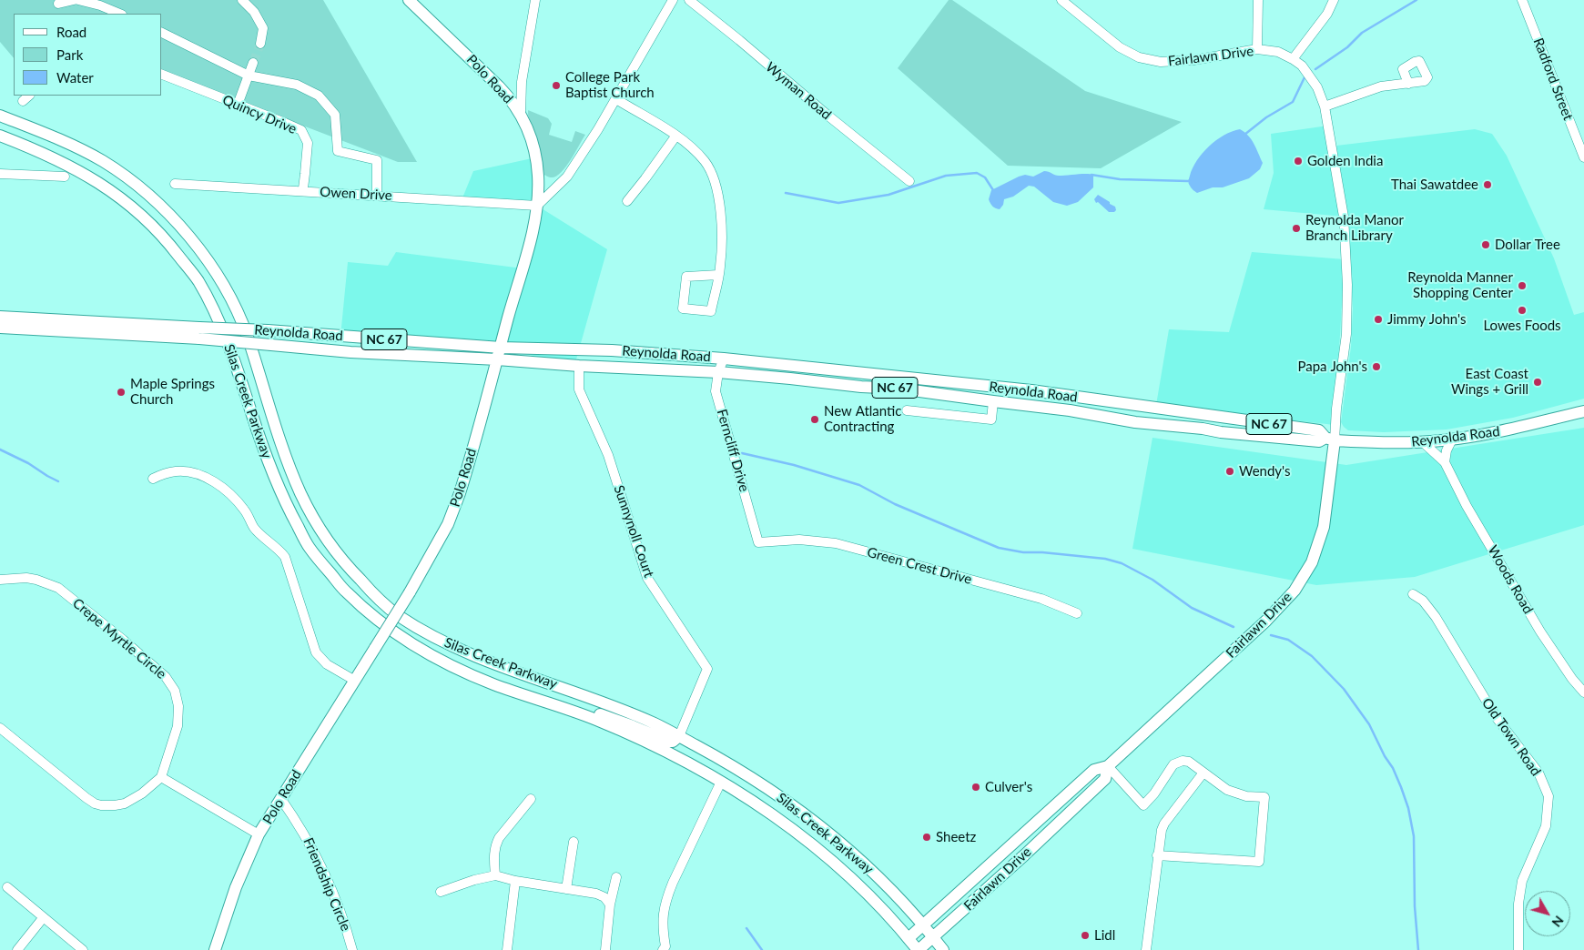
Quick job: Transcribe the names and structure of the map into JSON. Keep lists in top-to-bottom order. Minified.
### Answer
{"streets":{"main road":["Fairlawn Drive","Polo Road","Reynolda Road","NC 67","Silas Creek Parkway"],"street":["Radford Street","Wyman Road","Quincy Drive","Owen Drive","Ferncliff Drive","Sunnynoll Court","Green Crest Drive","Woods Road","Crepe Myrtle Circle","Old Town Road","Friendship Circle"]},"crossings":[["Fairlawn Drive","Reynolda Road"],["Fairlawn Drive","Silas Creek Parkway"],["Polo Road","Owen Drive"],["Polo Road","Reynolda Road"],["Polo Road","Friendship Circle"],["Quincy Drive","Owen Drive"],["Reynolda Road","Ferncliff Drive"],["Reynolda Road","Sunnynoll Court"],["Reynolda Road","Woods Road"],["Silas Creek Parkway","Sunnynoll Court"],["Ferncliff Drive","Green Crest Drive"]],"places":["College Park Baptist Church","Golden India","Thai Sawatdee","Reynolda Manor Branch Library","Dollar Tree","Reynolda Manner Shopping Center","Lowes Foods","Jimmy John's","Papa John's","East Coast Wings + Grill","Maple Springs Church","New Atlantic Contracting","Wendy's","Culver's","Sheetz","Lidl"],"legend":["Road","Park","Water"],"north":"bottom right"}
